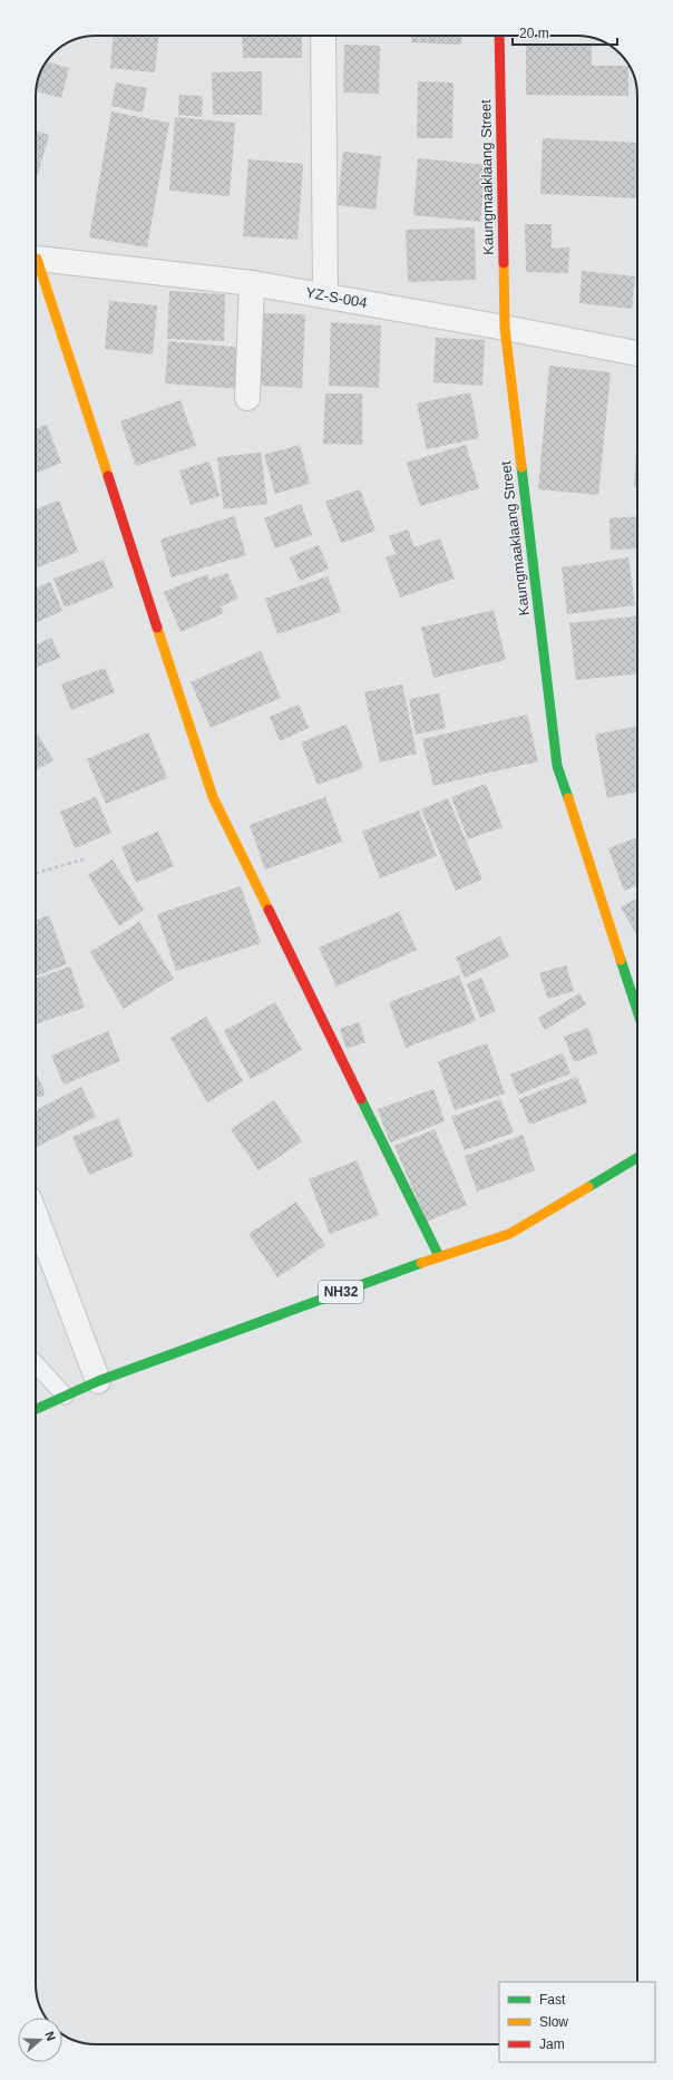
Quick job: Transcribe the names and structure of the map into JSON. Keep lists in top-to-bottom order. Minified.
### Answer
{"streets":{"main road":["Kaungmaaklaang Street","NH32"],"street":["YZ-S-004"]},"crossings":[["Kaungmaaklaang Street","YZ-S-004"]],"legend":["Fast","Slow","Jam"],"scale_bar":"20 m","north":"right"}
